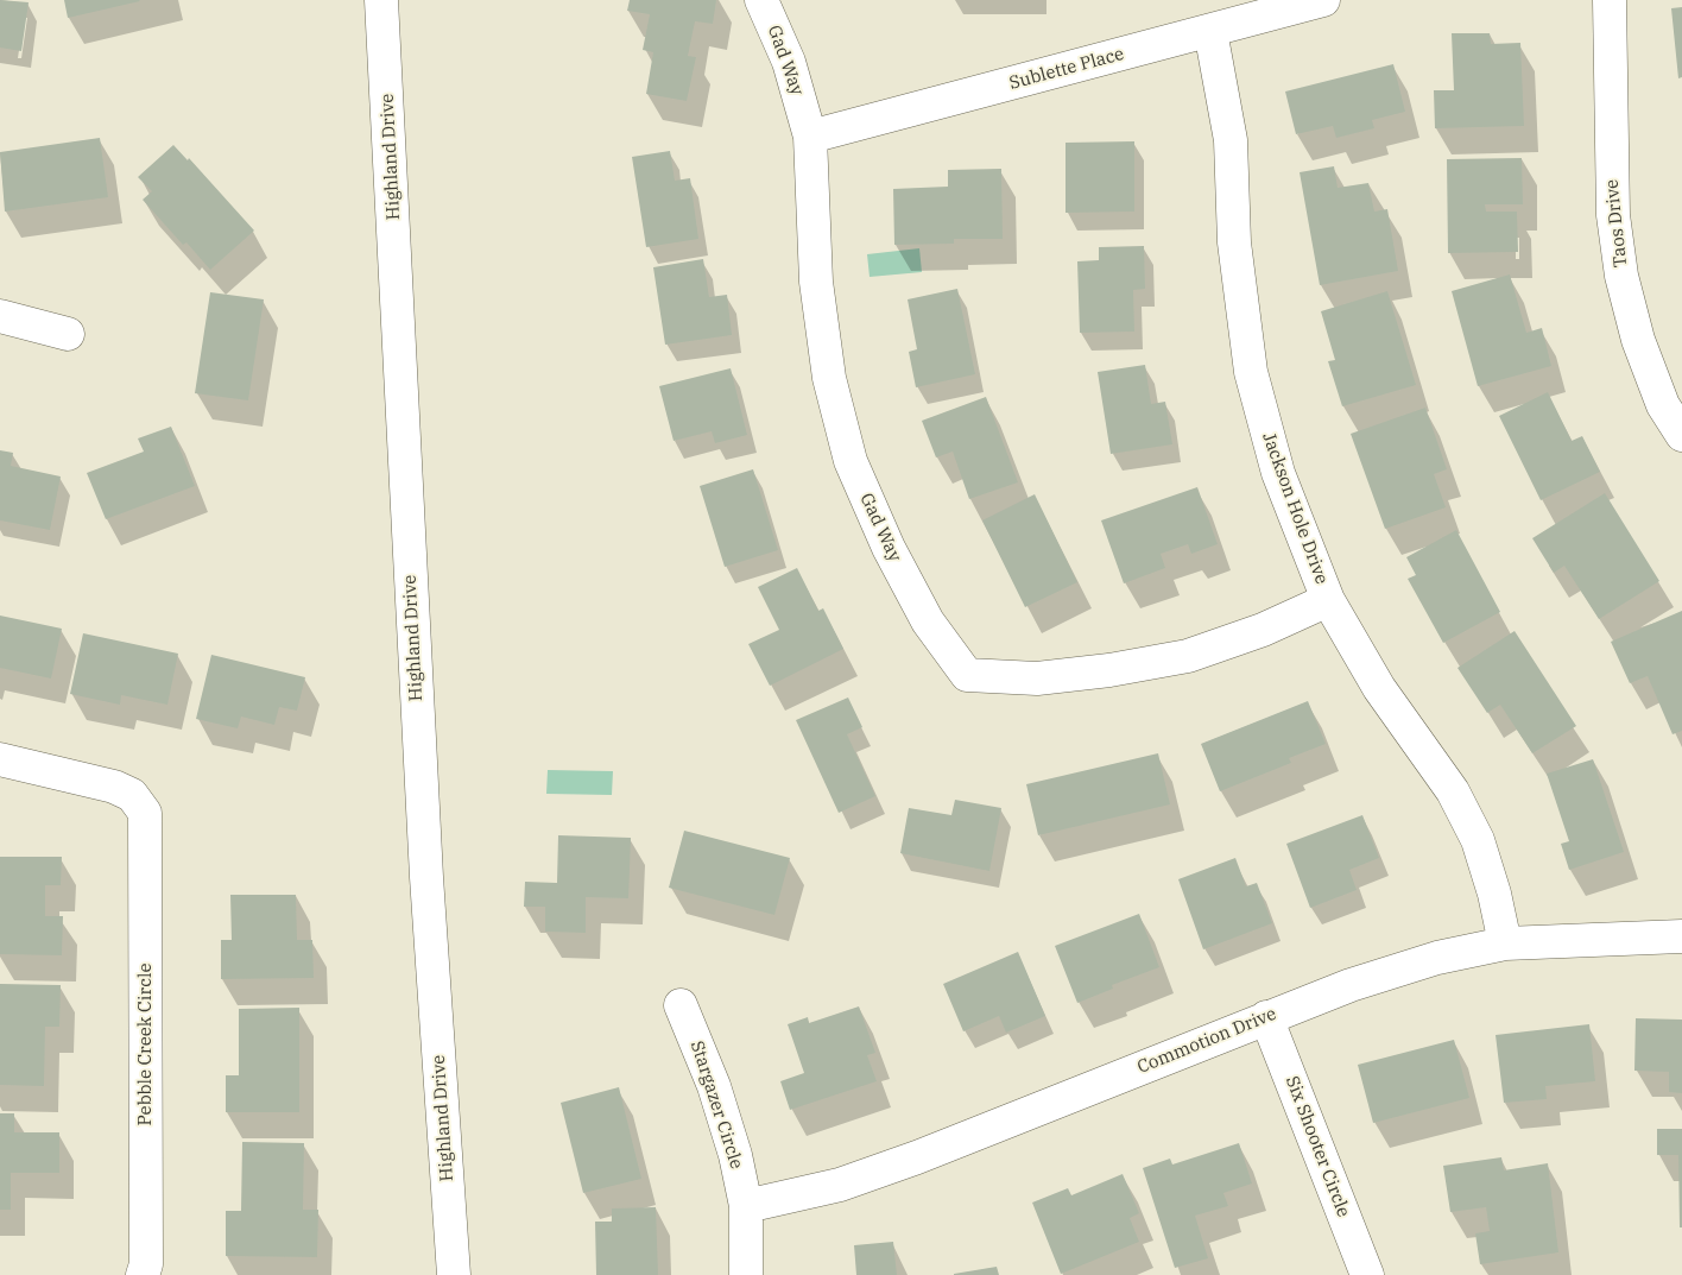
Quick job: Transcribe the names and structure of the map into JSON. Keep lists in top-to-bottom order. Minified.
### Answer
{"streets":{"street":["Gad Way","Sublette Place","Highland Drive","Taos Drive","Jackson Hole Drive","Commotion Drive","Pebble Creek Circle","Stargazer Circle","Six Shooter Circle"]},"crossings":[["Gad Way","Sublette Place"],["Gad Way","Jackson Hole Drive"],["Sublette Place","Jackson Hole Drive"],["Jackson Hole Drive","Commotion Drive"],["Commotion Drive","Stargazer Circle"],["Commotion Drive","Six Shooter Circle"]]}
